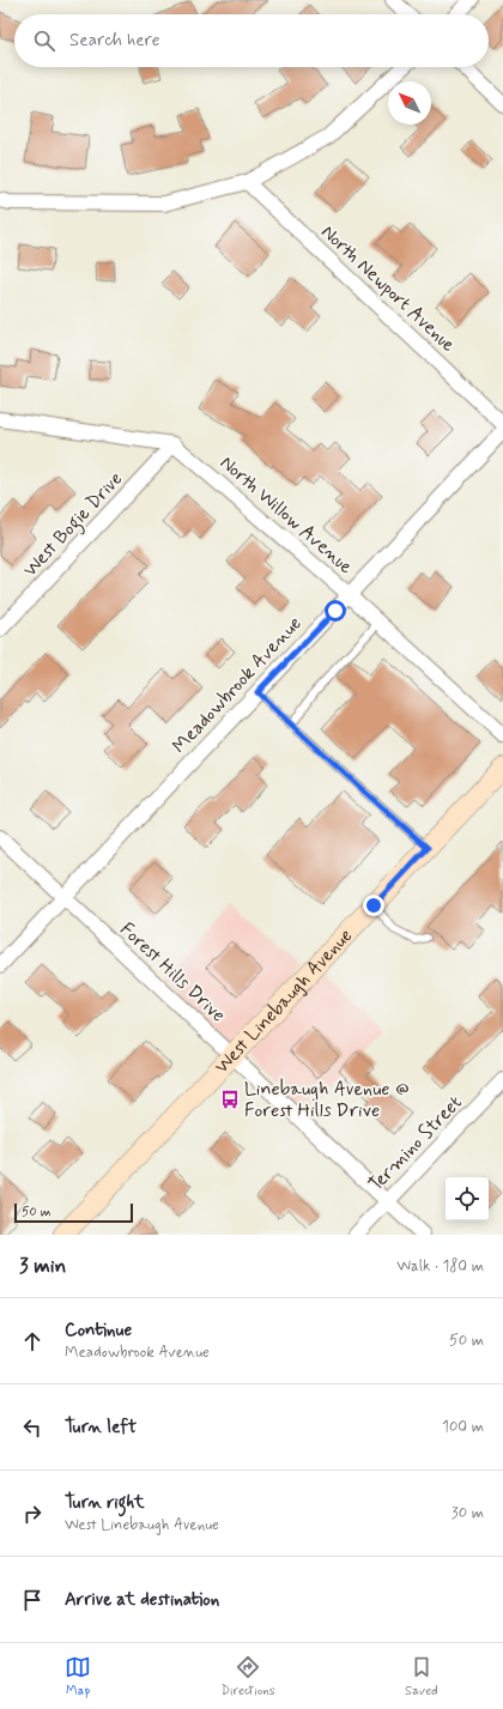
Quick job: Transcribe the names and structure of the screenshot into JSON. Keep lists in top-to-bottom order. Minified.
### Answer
{"streets":{"street":["North Newport Avenue","North Willow Avenue","West Bogie Drive","Meadowbrook Avenue","Forest Hills Drive","West Linebaugh Avenue","Termino Street"]},"crossings":[["North Willow Avenue","West Bogie Drive"],["North Willow Avenue","Meadowbrook Avenue"],["Meadowbrook Avenue","Forest Hills Drive"],["Forest Hills Drive","West Linebaugh Avenue"],["Forest Hills Drive","Termino Street"]],"places":{"bus stop":["Linebaugh Avenue @ Forest Hills Drive"]},"scale_bar":"50 m","north":"top left","page":{"search":"Search here","scale":"50 m","heading":["3 min","Walk · 180 m"],"list":[["Continue","Meadowbrook Avenue","50 m"],["Turn left","100 m"],["Turn right","West Linebaugh Avenue","30 m"],"Arrive at destination"],"nav":["Map","Directions","Saved"]}}
